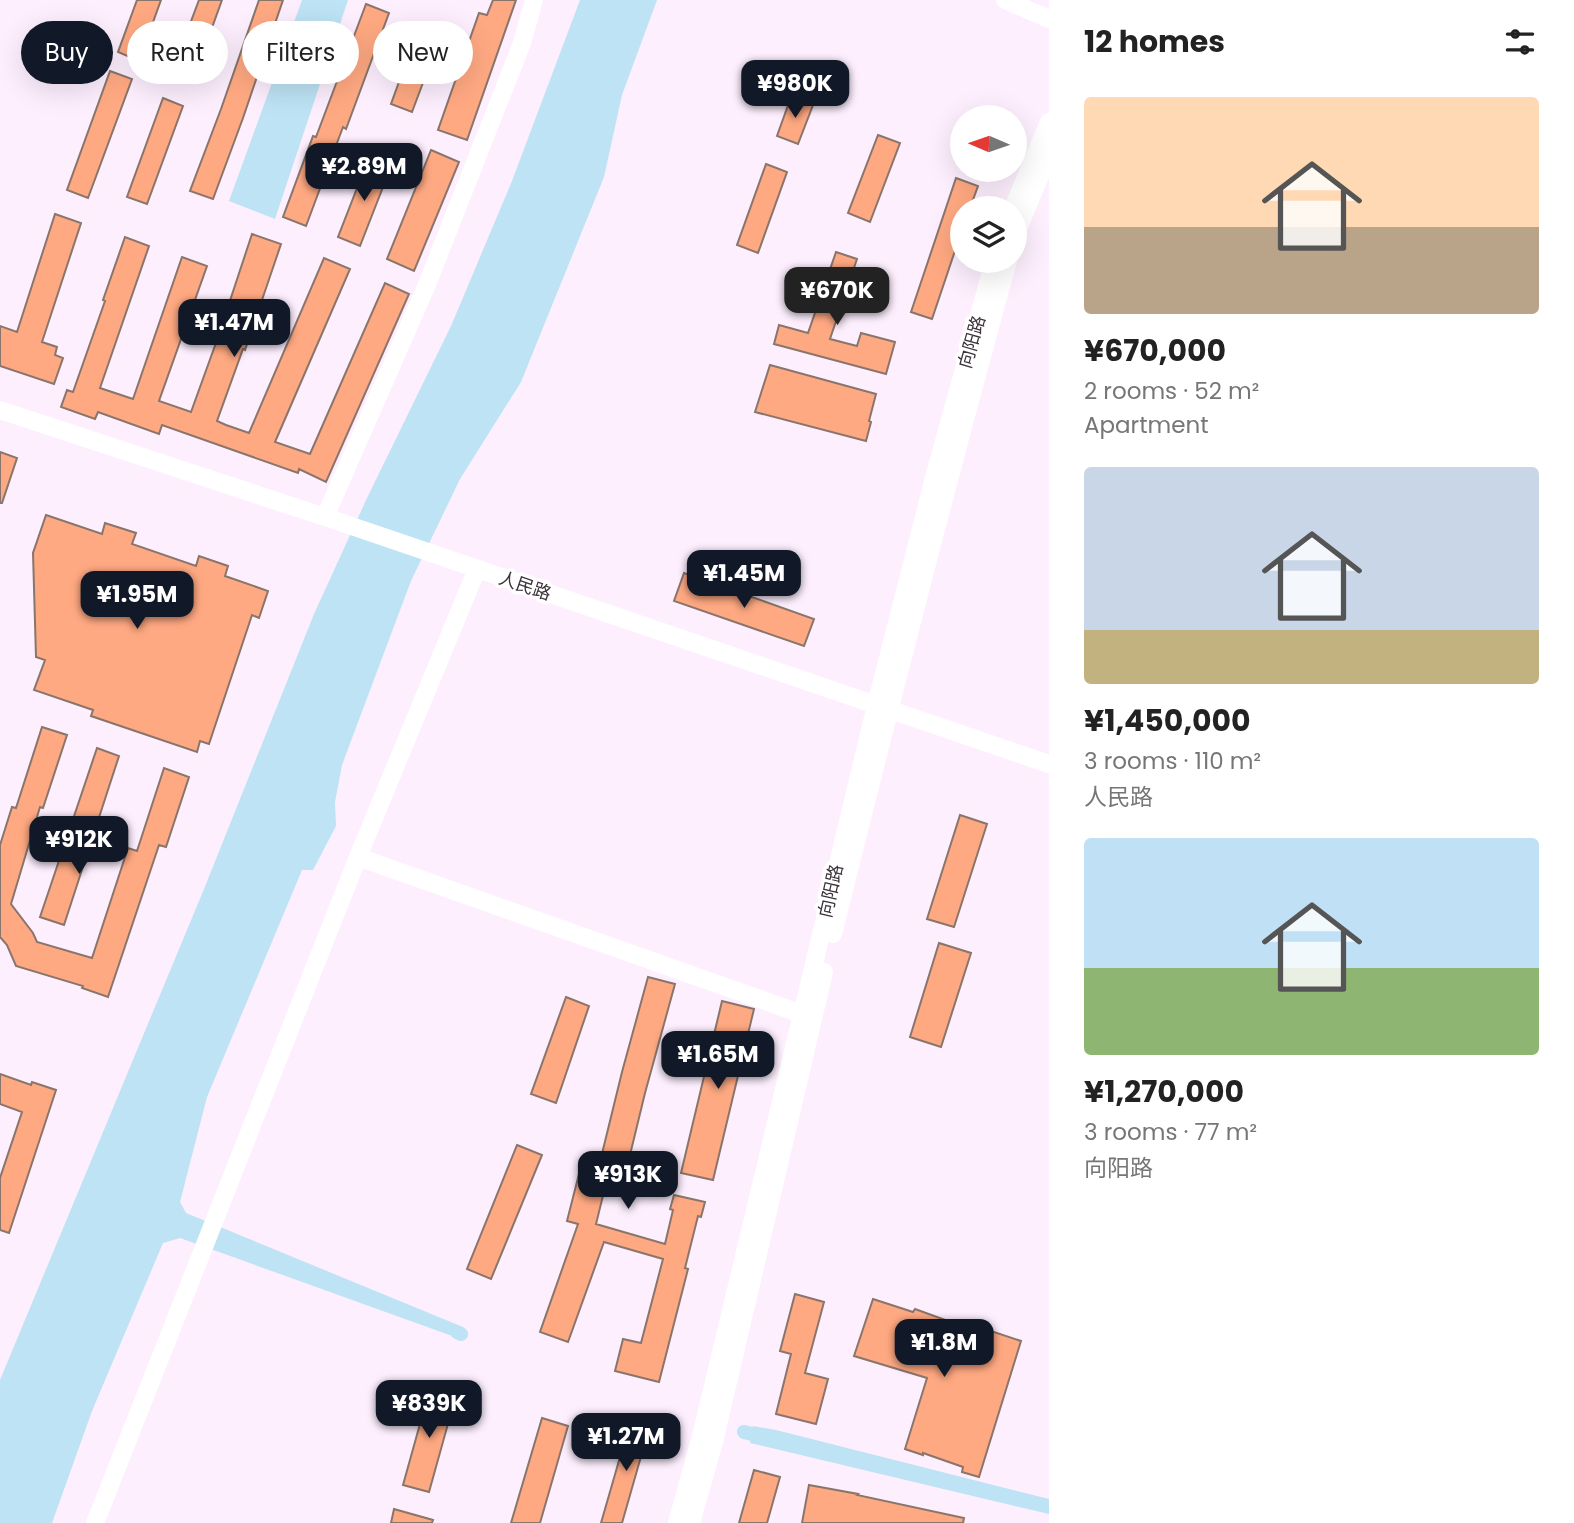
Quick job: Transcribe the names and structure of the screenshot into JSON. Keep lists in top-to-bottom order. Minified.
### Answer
{"streets":{"street":["向阳路","人民路"]},"crossings":[["向阳路","人民路"]],"north":"left","page":{"heading":"12 homes","chip":["Buy","Rent","Filters","New"],"price":["¥980K","¥2.89M","¥670K","¥1.47M","¥1.45M","¥1.95M","¥912K","¥1.65M","¥913K","¥1.8M","¥839K","¥1.27M"],"list":[{"name":"¥670,000","note":"2 rooms · 52 m² · Apartment"},{"name":"¥1,450,000","note":"3 rooms · 110 m² · 人民路"},{"name":"¥1,270,000","note":"3 rooms · 77 m² · 向阳路"}]}}
